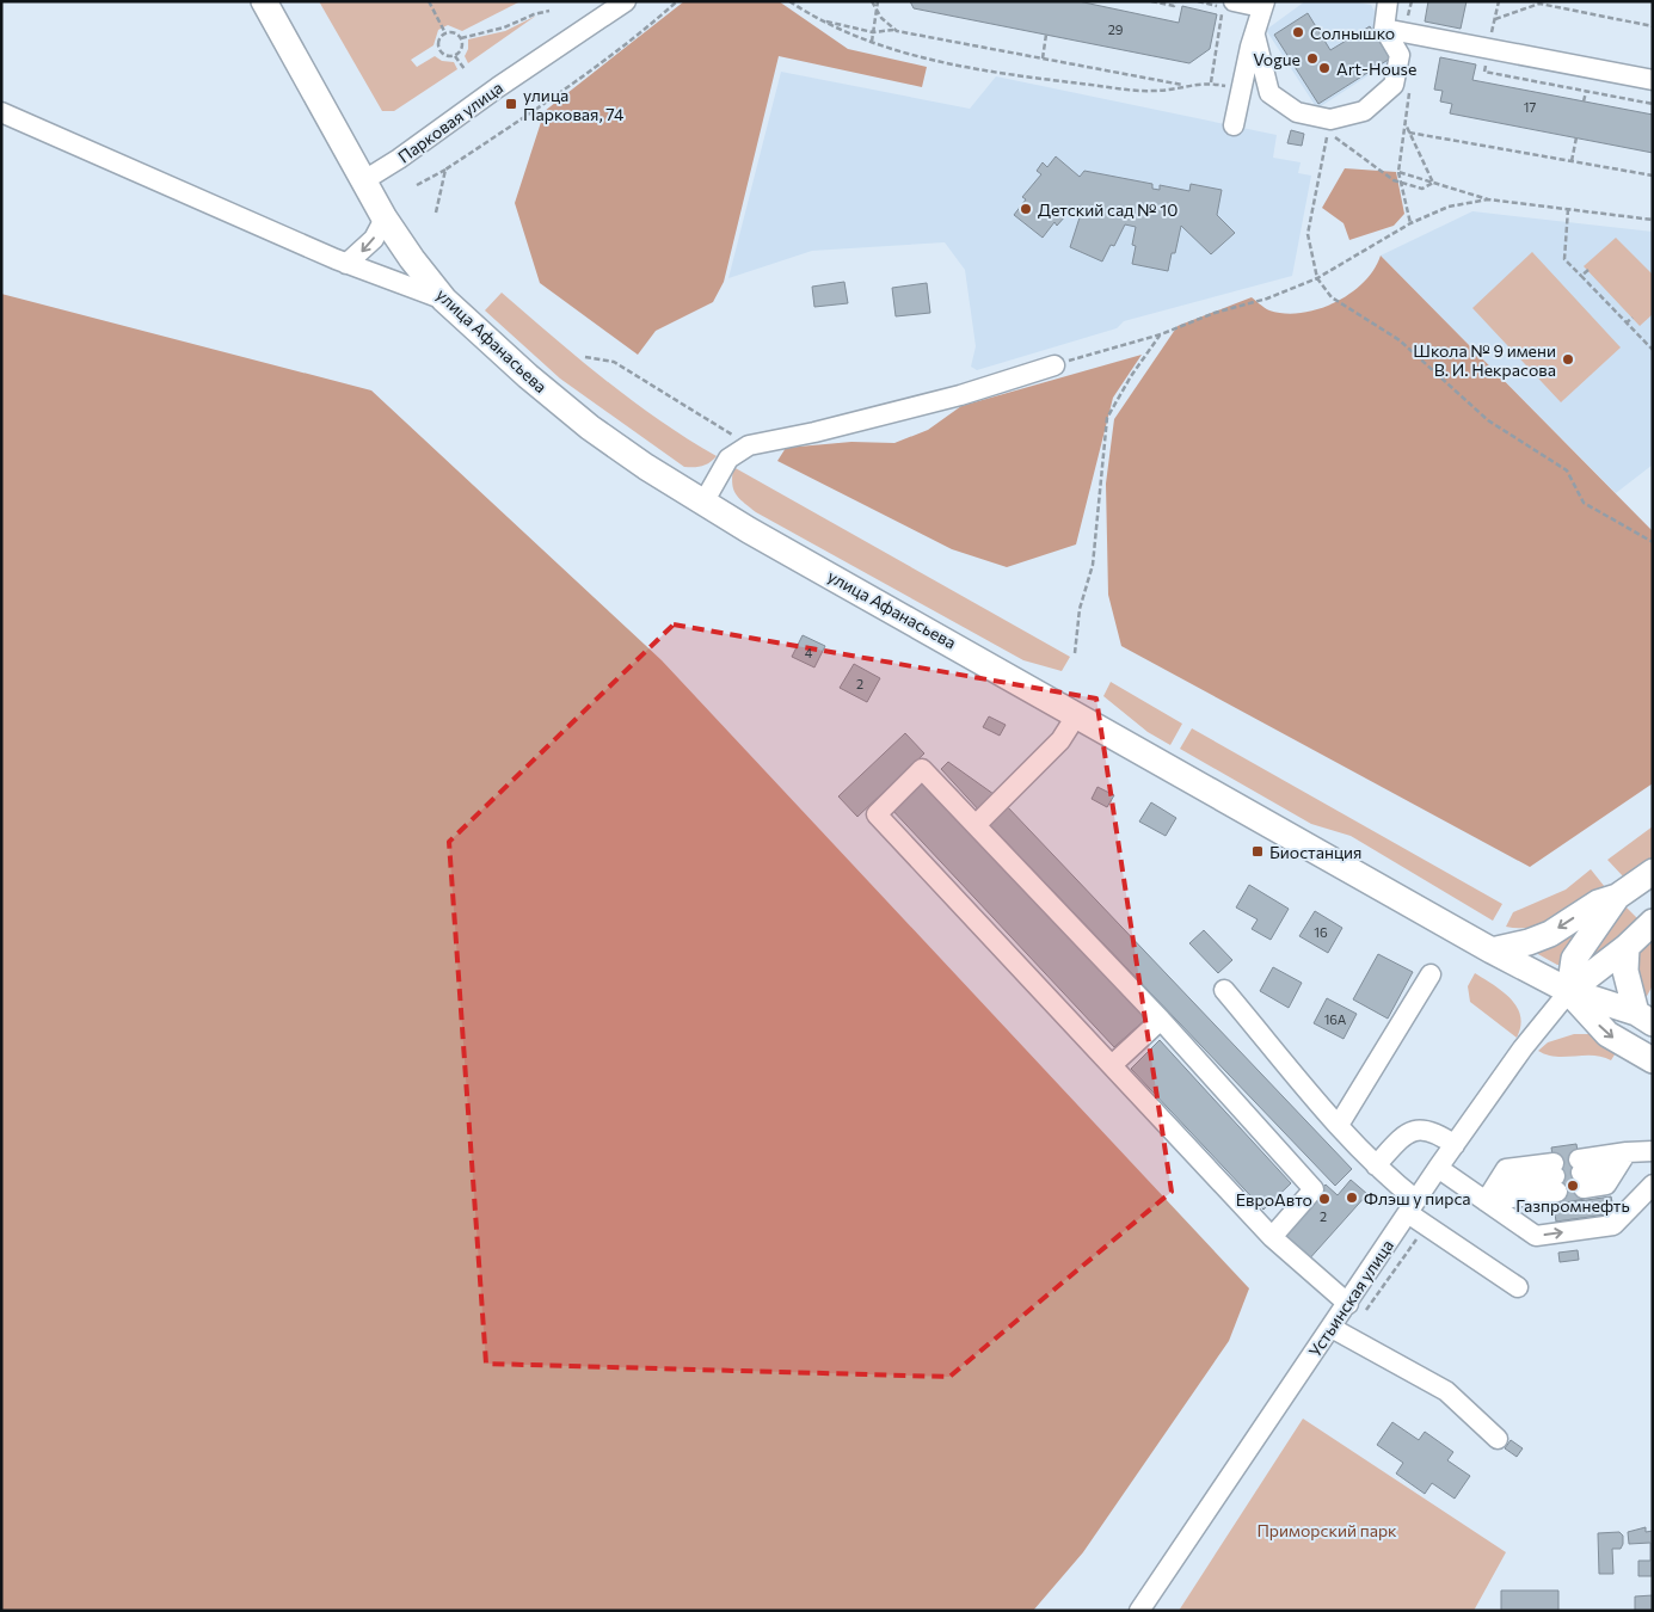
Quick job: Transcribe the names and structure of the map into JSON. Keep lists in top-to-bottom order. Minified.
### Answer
{"streets":{"main road":["улица Афанасьева"],"street":["Парковая улица","Устьинская улица"]},"crossings":[["Парковая улица","улица Афанасьева"],["улица Афанасьева","Устьинская улица"]],"parks":["Приморский парк"],"places":{"other":["Солнышко","Vogue","Art-House","Детский сад № 10","Школа № 9 имени В. И. Некрасова","Газпромнефть","Флэш у пирса","ЕвроАвто"],"transit":["улица Парковая, 74","Биостанция"]},"house_numbers":["29","17","4","2","16","16А","2"]}
